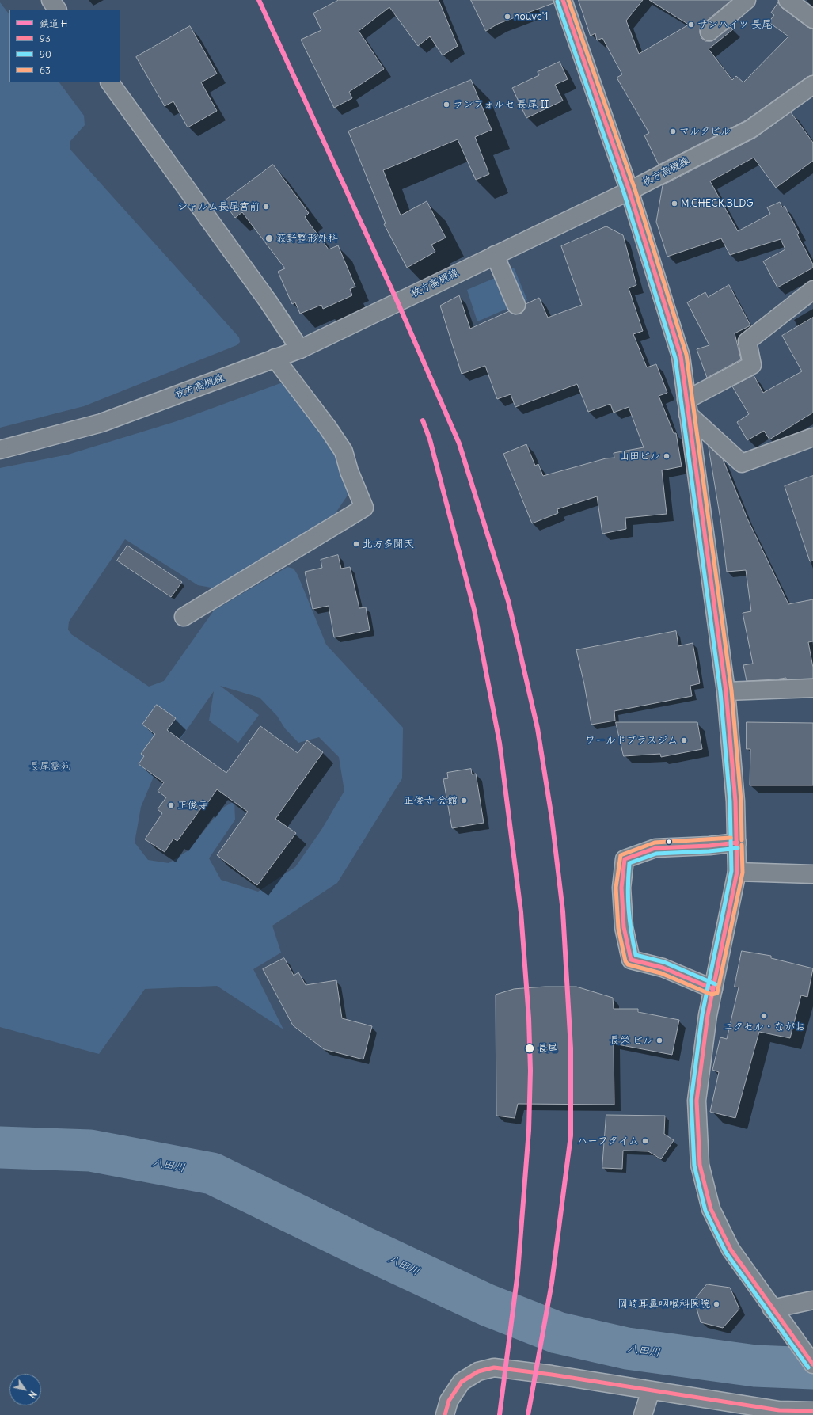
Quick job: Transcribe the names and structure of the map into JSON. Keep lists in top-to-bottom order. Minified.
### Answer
{"streets":{"main road":["枚方高槻線"]},"water":["八田川"],"parks":["長尾霊苑"],"places":["nouve'1","サンハイツ 長尾","ランフォルセ 長尾 II","マルタビル","M.CHECK.BLDG","シャルム長尾宮前","荻野整形外科","山田ビル","北方多聞天","ワールドプラスジム","正俊寺 会館","正俊寺","エクセル・ながお","長栄 ビル","長尾","ハーフタイム","岡崎耳鼻咽喉科医院"],"lines":["rail line H","transit line 93","transit line 63","transit line 90"],"legend":["鉄道 H","93","90","63"],"north":"bottom right"}
